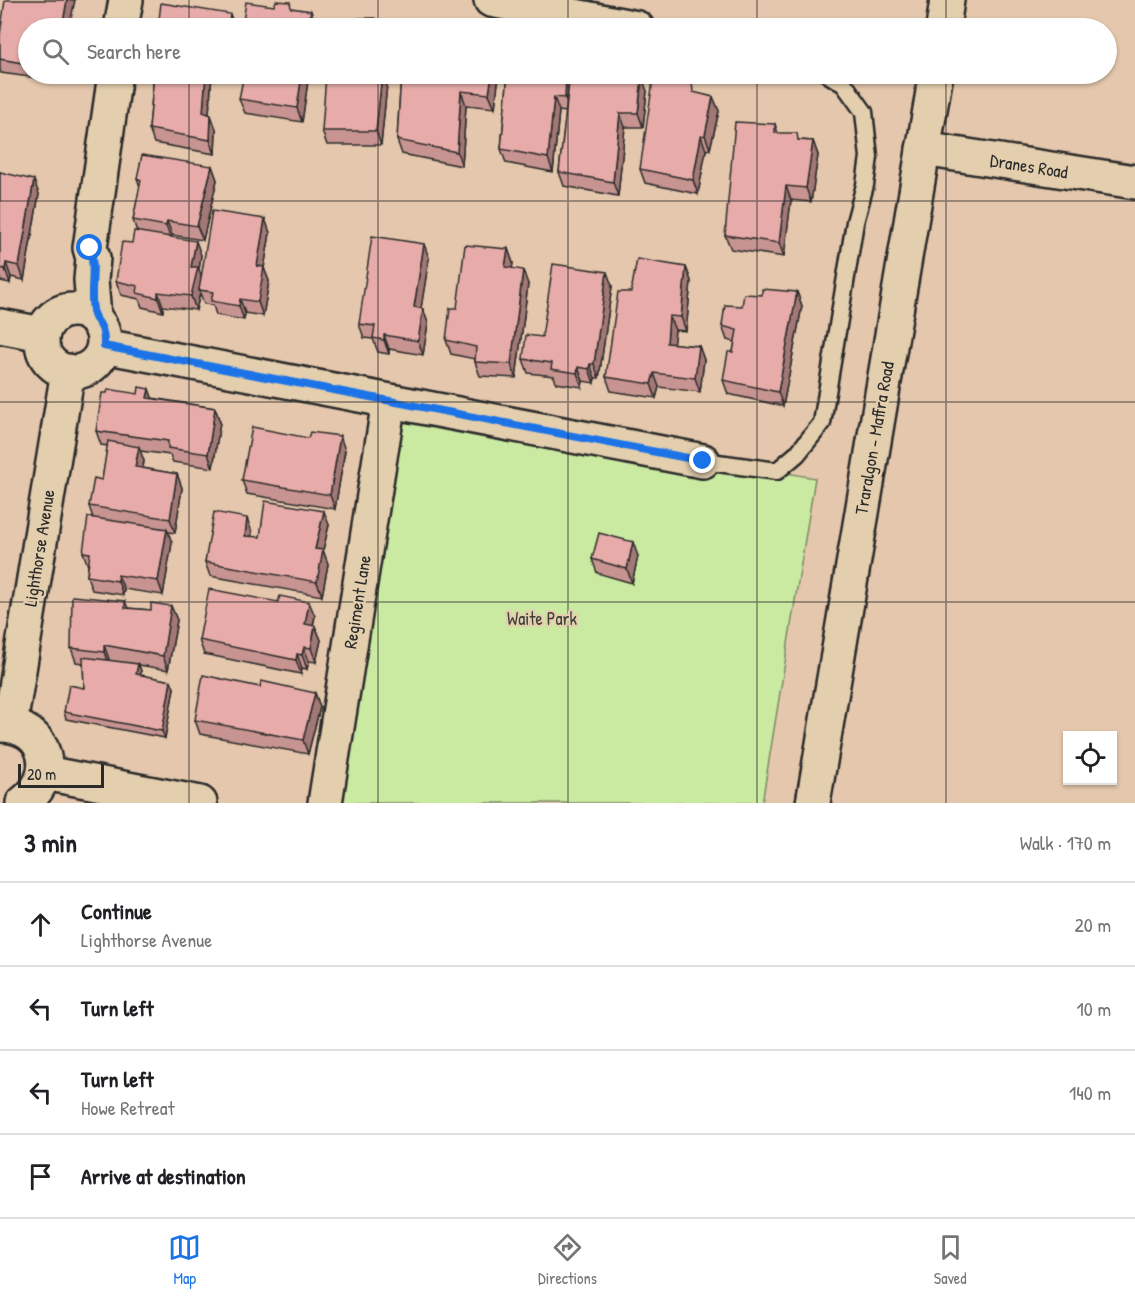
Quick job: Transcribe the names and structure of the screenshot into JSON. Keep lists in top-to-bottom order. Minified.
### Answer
{"streets":{"street":["Dranes Road","Traralgon - Maffra Road","Lighthorse Avenue","Regiment Lane"]},"crossings":[["Dranes Road","Traralgon - Maffra Road"]],"parks":["Waite Park"],"scale_bar":"20 m","page":{"search":"Search here","scale":"20 m","heading":["3 min","Walk · 170 m"],"list":[["Continue","Lighthorse Avenue","20 m"],["Turn left","10 m"],["Turn left","Howe Retreat","140 m"],"Arrive at destination"],"nav":["Map","Directions","Saved"]}}
